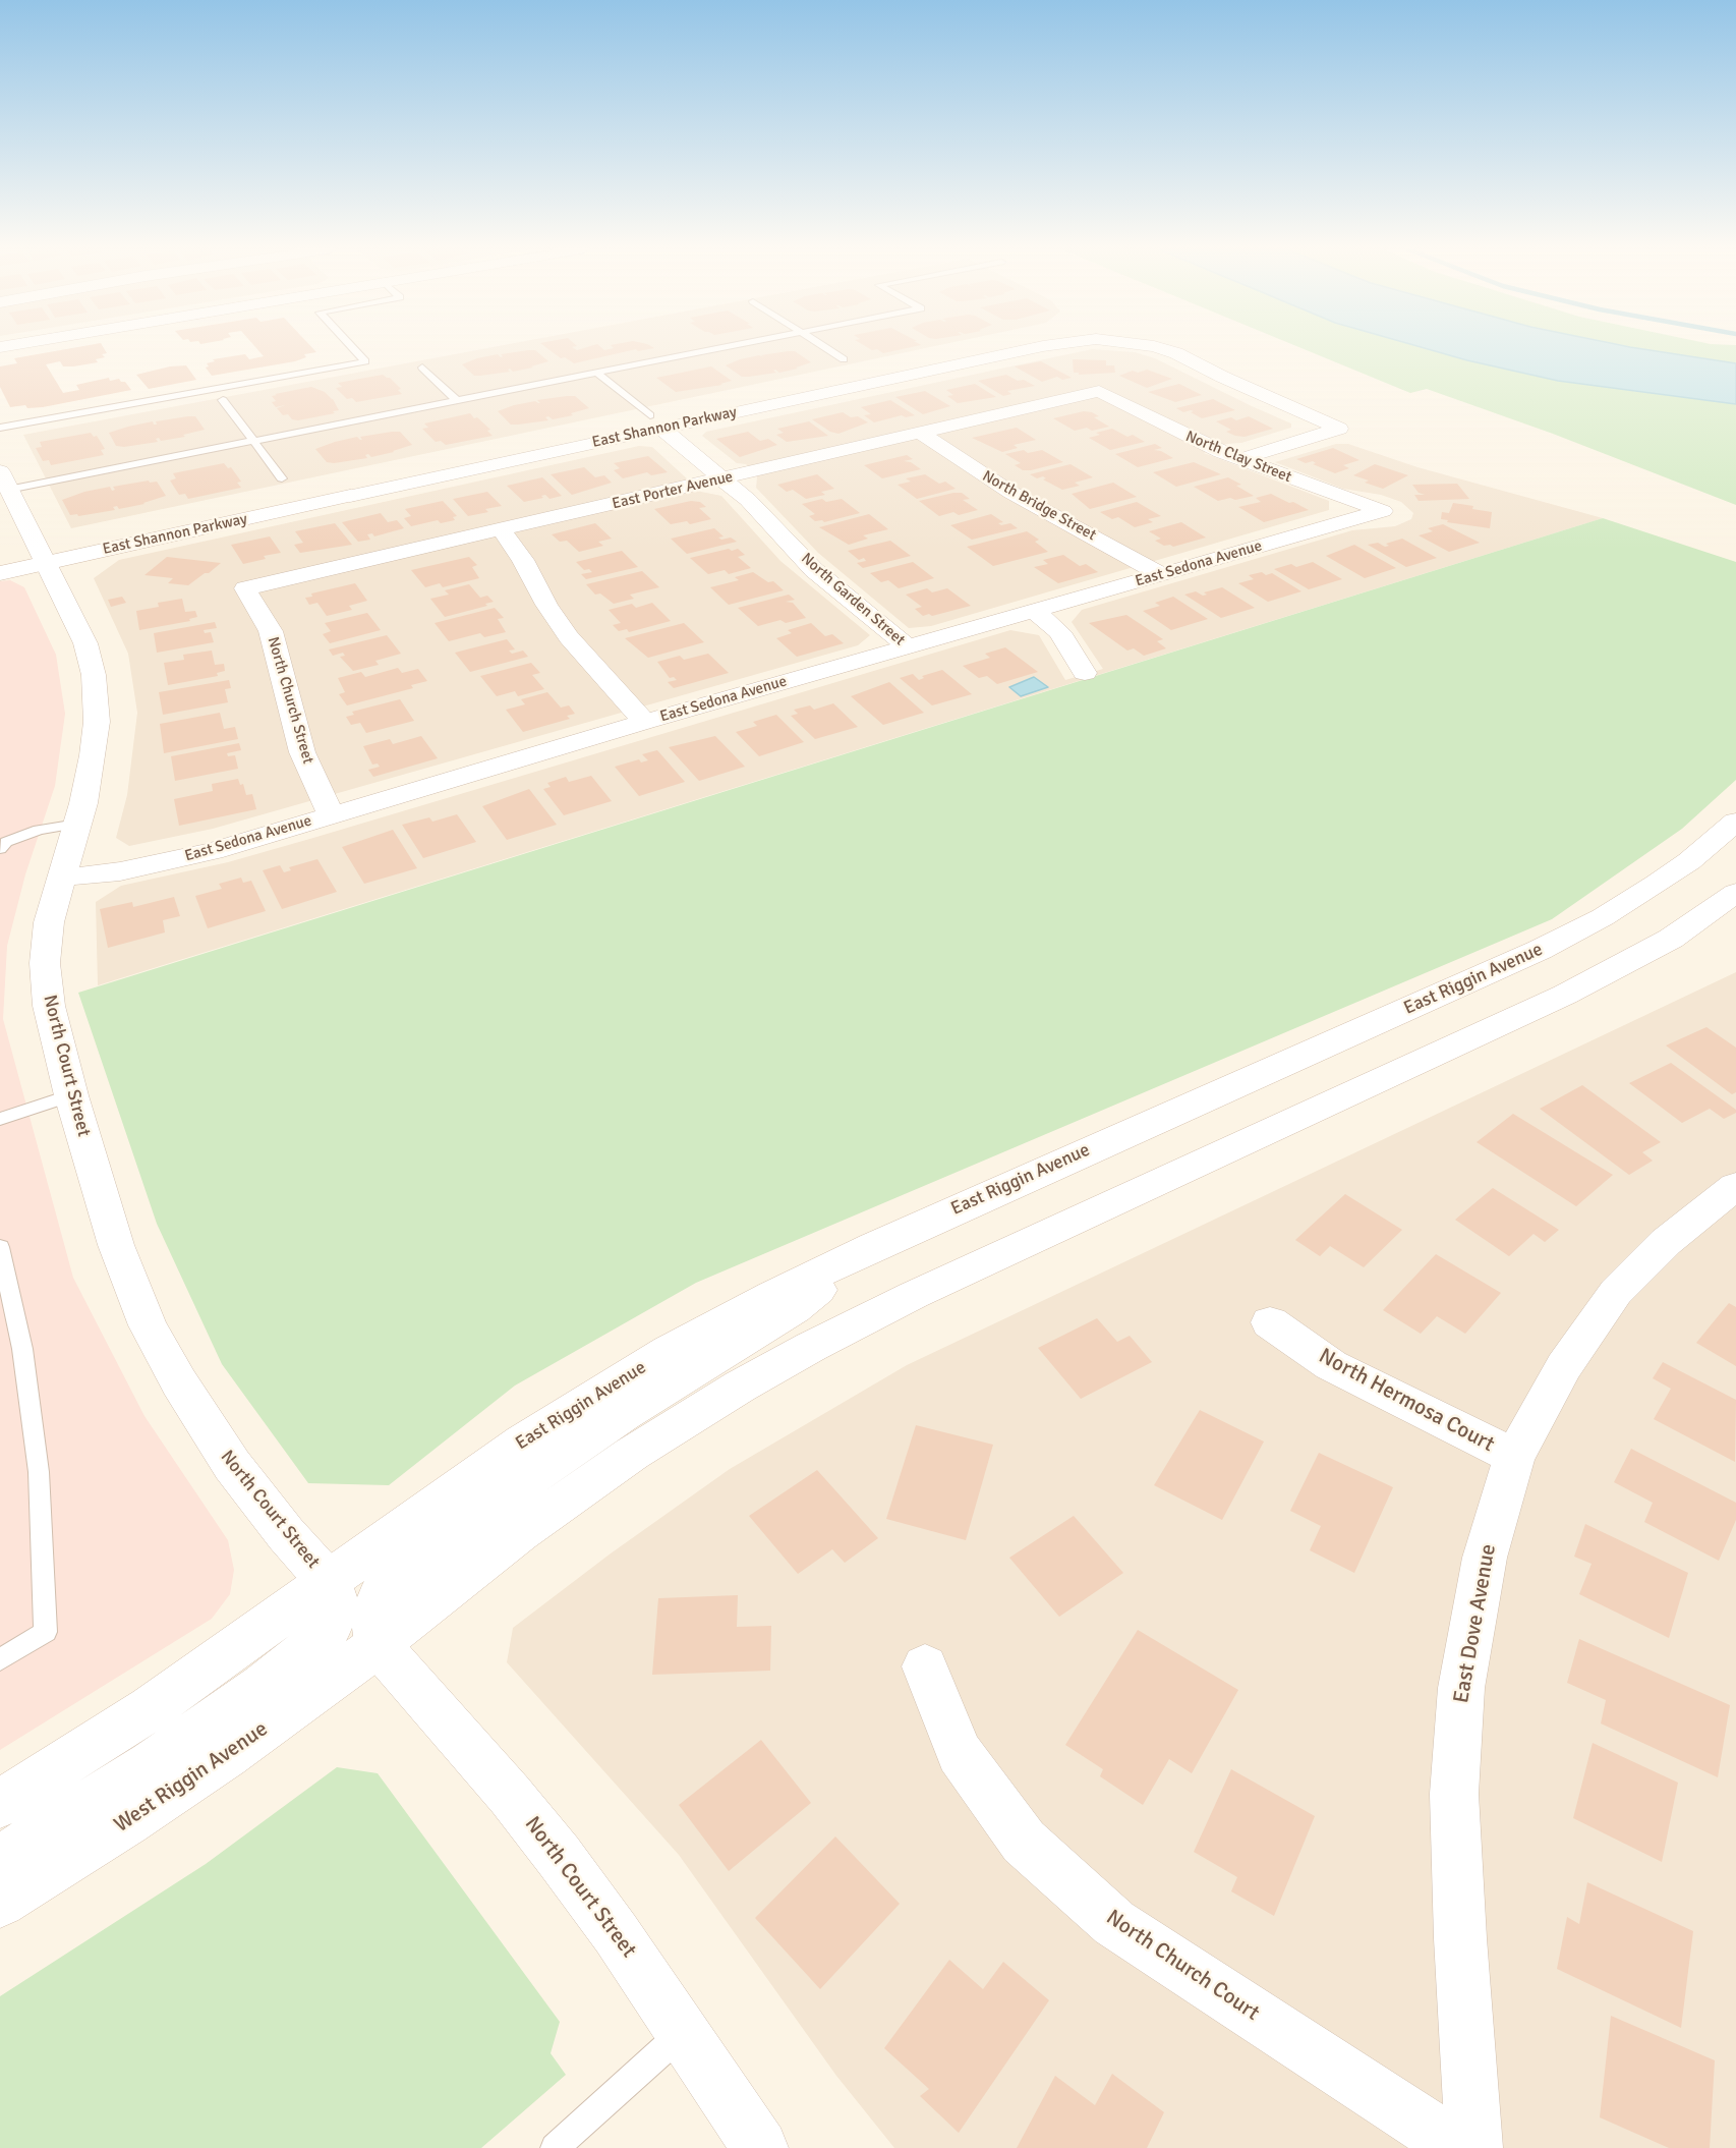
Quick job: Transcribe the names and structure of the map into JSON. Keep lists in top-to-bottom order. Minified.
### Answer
{"streets":{"street":["East Shannon Parkway","North Clay Street","East Porter Avenue","North Bridge Street","East Sedona Avenue","North Garden Street","North Church Street","East Riggin Avenue","North Court Street","North Hermosa Court","East Dove Avenue","West Riggin Avenue","North Church Court"]},"crossings":[["East Shannon Parkway","North Clay Street"],["East Shannon Parkway","North Garden Street"],["East Shannon Parkway","North Court Street"],["North Clay Street","East Porter Avenue"],["North Clay Street","East Sedona Avenue"],["East Porter Avenue","North Bridge Street"],["East Porter Avenue","North Garden Street"],["East Porter Avenue","North Church Street"],["North Bridge Street","East Sedona Avenue"],["East Sedona Avenue","North Garden Street"],["East Sedona Avenue","North Church Street"],["East Sedona Avenue","North Court Street"],["East Riggin Avenue","North Court Street"],["North Court Street","West Riggin Avenue"],["North Hermosa Court","East Dove Avenue"]]}
